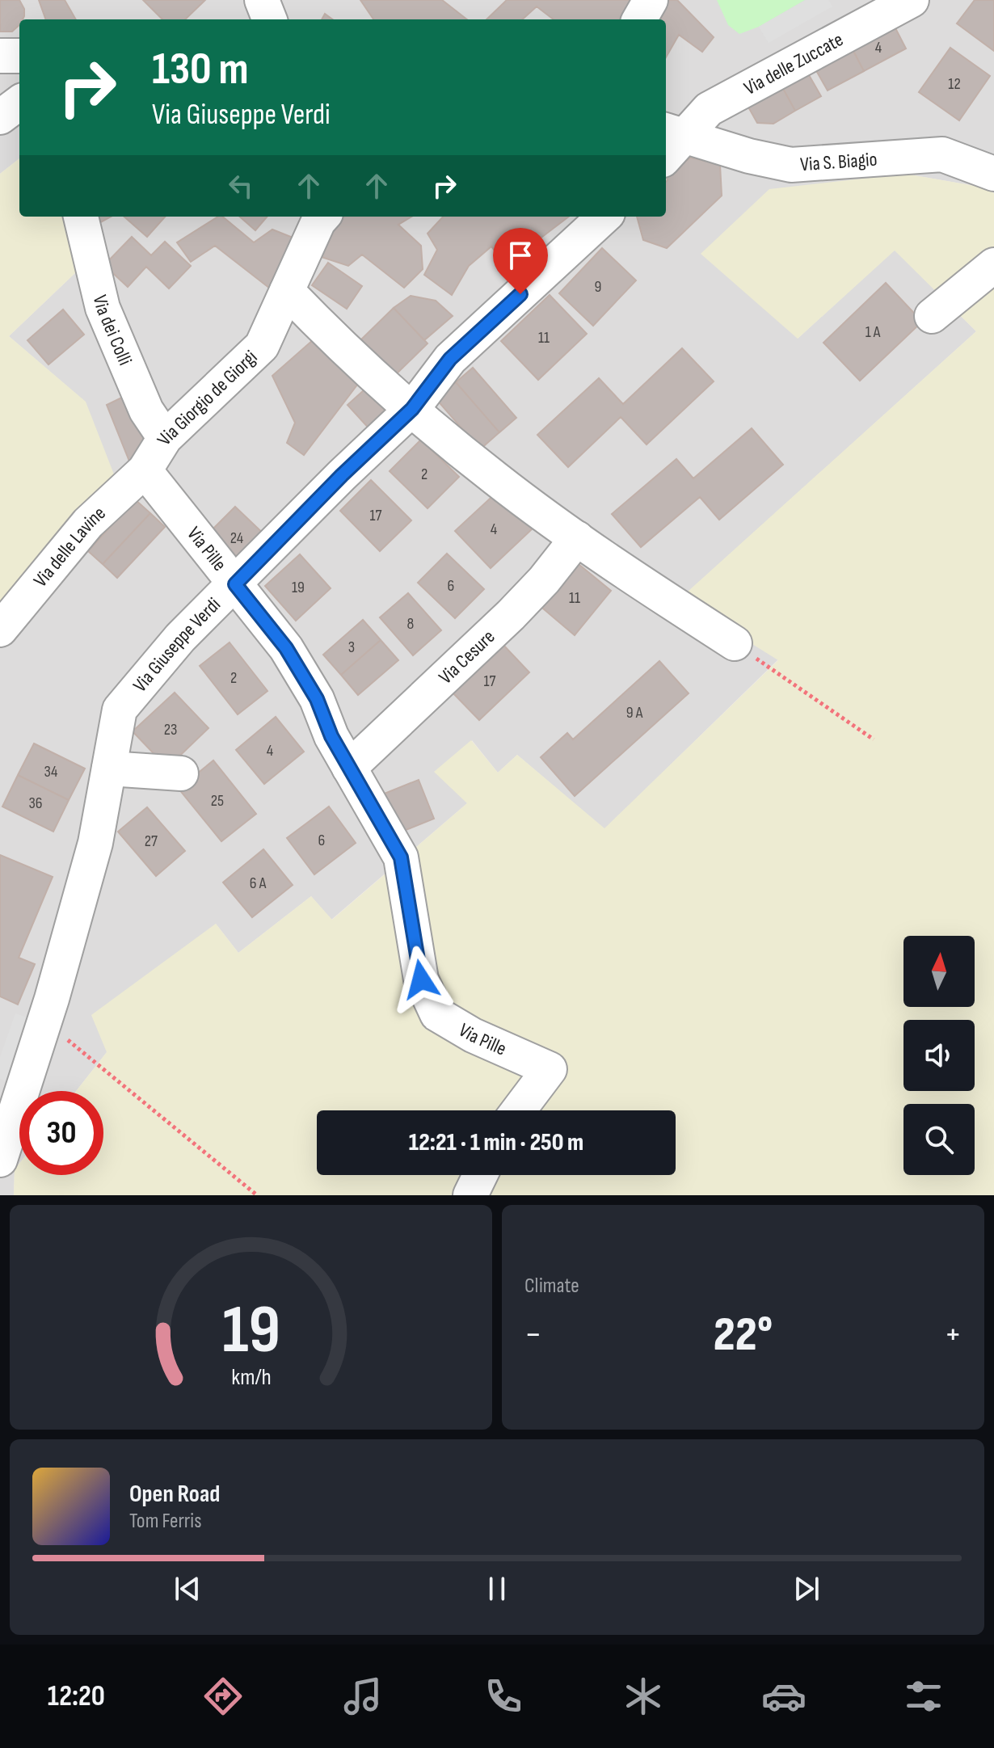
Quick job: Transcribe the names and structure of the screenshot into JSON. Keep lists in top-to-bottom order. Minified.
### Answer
{"streets":{"street":["Via delle Zuccate","Via S. Biagio","Via dei Colli","Via Giorgio de Giorgi","Via delle Lavine","Via Pille","Via Giuseppe Verdi","Via Cesure"]},"crossings":[["Via delle Zuccate","Via S. Biagio"],["Via dei Colli","Via Giorgio de Giorgi"],["Via Giorgio de Giorgi","Via delle Lavine"],["Via Giorgio de Giorgi","Via Pille"],["Via delle Lavine","Via Pille"],["Via Pille","Via Giuseppe Verdi"],["Via Pille","Via Cesure"]],"house_numbers":["4","12","9","1 A","11","2","17","4","24","6","19","11","8","3","2","17","9 A","23","4","34","25","36","6","27","6 A"],"north":"top","page":{"turn":["130 m","Via Giuseppe Verdi"],"limit":"30","trip":"12:21 · 1 min · 250 m","tile":"Climate","heat":["−","22°","+"],"song":["Open Road","Tom Ferris"],"tabs":"12:20","gauge":["19","km/h"]}}
